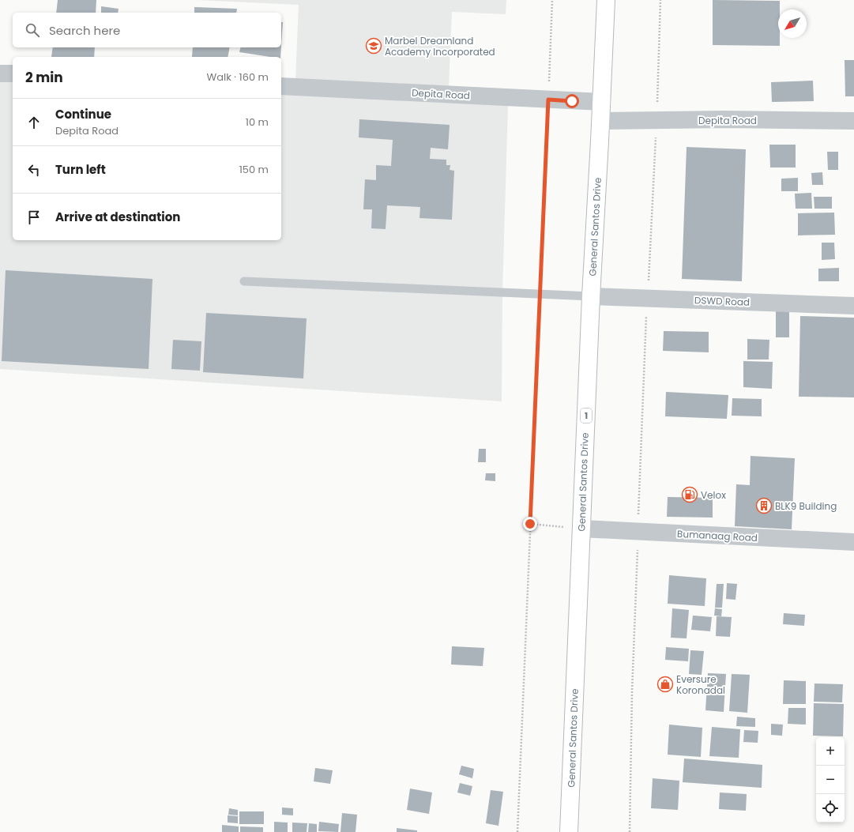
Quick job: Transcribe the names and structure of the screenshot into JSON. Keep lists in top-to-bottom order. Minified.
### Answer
{"streets":{"highway":["General Santos Drive","1"],"street":["Depita Road","DSWD Road","Bumanaag Road"]},"crossings":[["Depita Road","General Santos Drive"],["General Santos Drive","DSWD Road"],["General Santos Drive","Bumanaag Road"]],"places":{"school or university":["Marbel Dreamland Academy Incorporated"],"fuel station":["Velox"],"building":["BLK9 Building"],"shop":["Eversure Koronadal"]},"north":"bottom left","page":{"search":"Search here","heading":["2 min","Walk · 160 m"],"list":[["Continue","Depita Road","10 m"],["Turn left","150 m"],"Arrive at destination"],"map_buttons":["+","−"]}}
